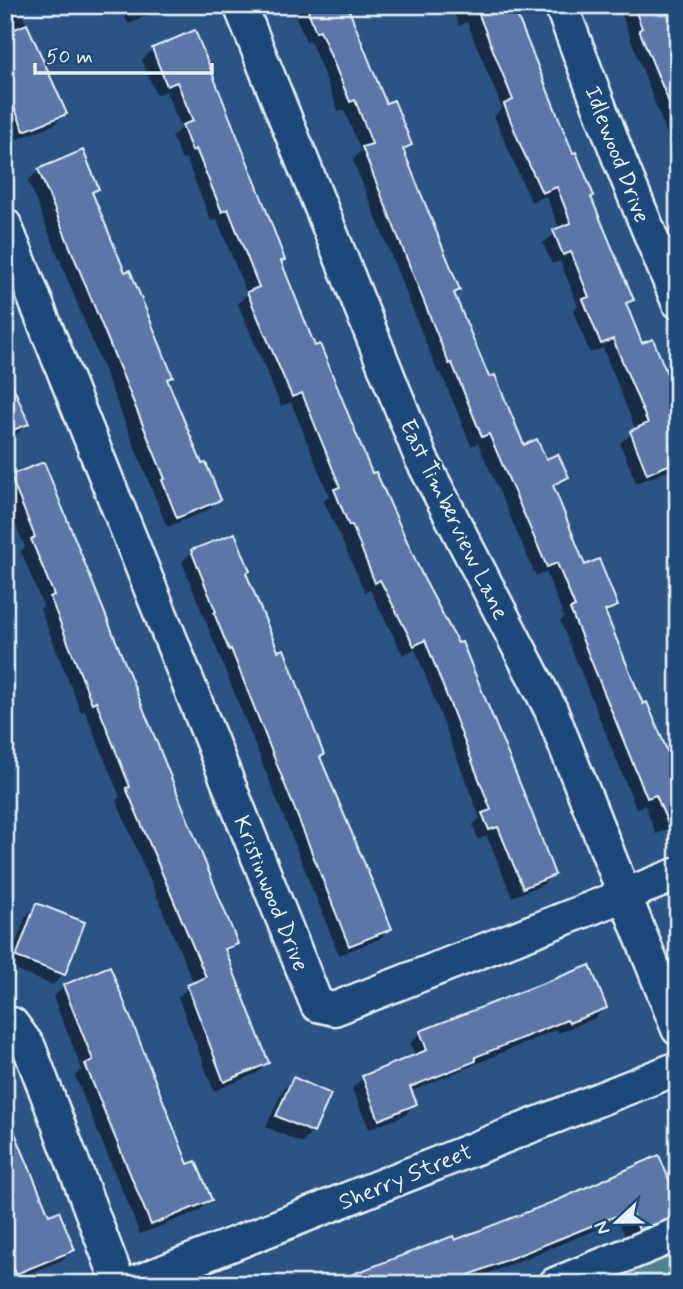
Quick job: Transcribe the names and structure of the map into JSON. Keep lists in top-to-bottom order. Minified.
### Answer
{"streets":{"street":["Idlewood Drive","East Timberview Lane","Kristinwood Drive","Sherry Street"]},"crossings":[["East Timberview Lane","Kristinwood Drive"]],"scale_bar":"50 m","north":"left"}
